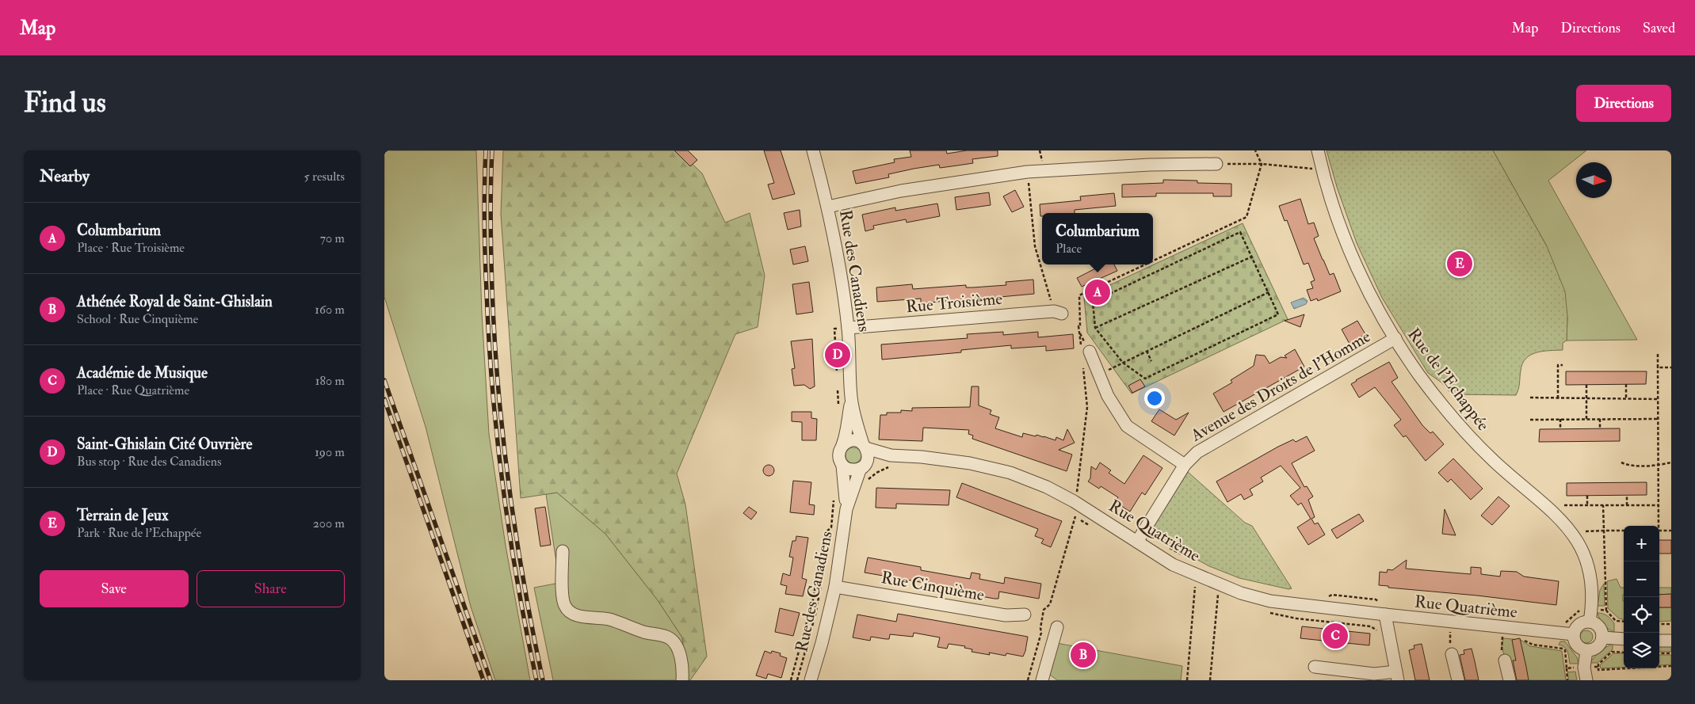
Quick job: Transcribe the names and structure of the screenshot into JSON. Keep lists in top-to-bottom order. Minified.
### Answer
{"streets":{"street":["Rue des Canadiens","Rue Troisième","Rue de l'Echappée","Avenue des Droits de l'Homme","Rue Quatrième","Rue Cinquième"]},"crossings":[["Rue des Canadiens","Rue Troisième"],["Rue des Canadiens","Rue Quatrième"],["Rue des Canadiens","Rue Cinquième"],["Rue de l'Echappée","Avenue des Droits de l'Homme"],["Rue de l'Echappée","Rue Quatrième"],["Avenue des Droits de l'Homme","Rue Quatrième"]],"north":"right","page":{"header":"Map","nav":["Map","Directions","Saved"],"buttons":["Directions",["Save","Share"]],"title":"Find us","heading":["Nearby","5 results"],"list":[{"mark":"A","name":"Columbarium","note":"Place · Rue Troisième","value":"70 m"},{"mark":"B","name":"Athénée Royal de Saint-Ghislain","note":"School · Rue Cinquième","value":"160 m"},{"mark":"C","name":"Académie de Musique","note":"Place · Rue Quatrième","value":"180 m"},{"mark":"D","name":"Saint-Ghislain Cité Ouvrière","note":"Bus stop · Rue des Canadiens","value":"190 m"},{"mark":"E","name":"Terrain de Jeux","note":"Park · Rue de l'Echappée","value":"200 m"}],"popup":["Columbarium","Place"],"pins":["E","A","D","C","B"],"map_buttons":["+","−"]}}
